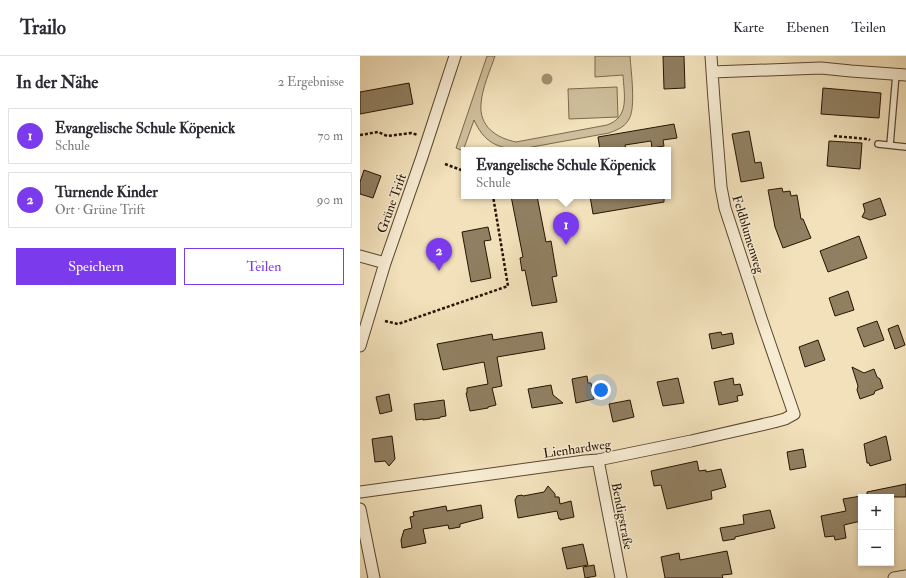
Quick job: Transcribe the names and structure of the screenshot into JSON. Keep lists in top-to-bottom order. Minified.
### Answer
{"streets":{"street":["Grüne Trift","Feldblumenweg","Lienhardweg","Bendigstraße"]},"crossings":[["Feldblumenweg","Lienhardweg"],["Lienhardweg","Bendigstraße"]],"page":{"header":"Trailo","nav":["Karte","Ebenen","Teilen"],"heading":["In der Nähe","2 Ergebnisse"],"list":[{"mark":"1","name":"Evangelische Schule Köpenick","note":"Schule","value":"70 m"},{"mark":"2","name":"Turnende Kinder","note":"Ort · Grüne Trift","value":"90 m"}],"popup":["Evangelische Schule Köpenick","Schule"],"pins":["1","2"],"buttons":["Speichern","Teilen"],"map_buttons":["+","−"]}}
